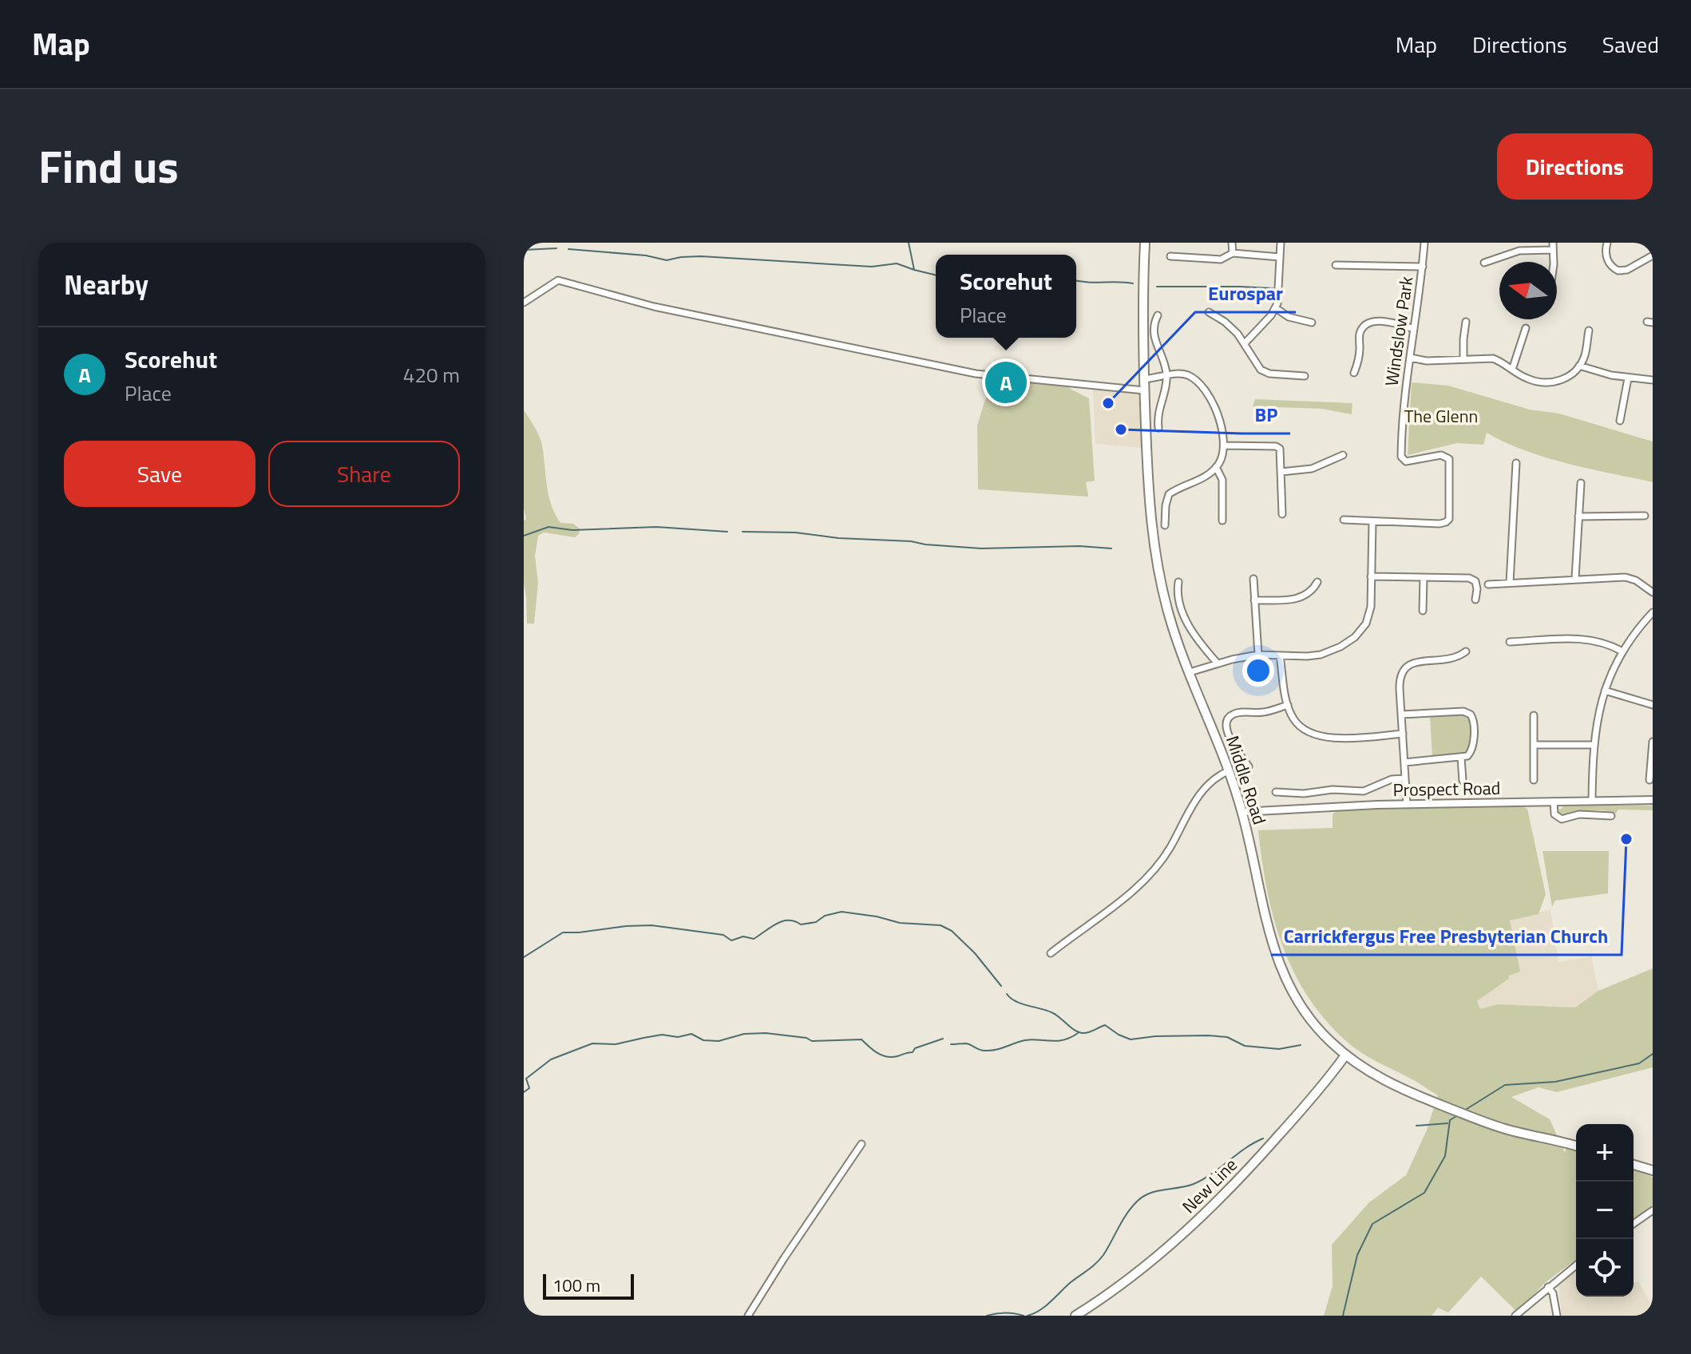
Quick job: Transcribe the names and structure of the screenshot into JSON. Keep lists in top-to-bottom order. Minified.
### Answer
{"streets":{"main road":["Middle Road","New Line"],"street":["Windslow Park","Prospect Road"]},"crossings":[["Middle Road","Prospect Road"],["Middle Road","New Line"]],"parks":["The Glenn"],"places":["Eurospar","BP","Carrickfergus Free Presbyterian Church"],"scale_bar":"100 m","north":"left","page":{"header":"Map","nav":["Map","Directions","Saved"],"title":"Find us","buttons":["Directions",["Save","Share"]],"heading":"Nearby","popup":["Scorehut","Place"],"list":[{"mark":"A","name":"Scorehut","note":"Place","value":"420 m"}],"pins":"A","map_buttons":["+","−"],"scale":"100 m"}}
